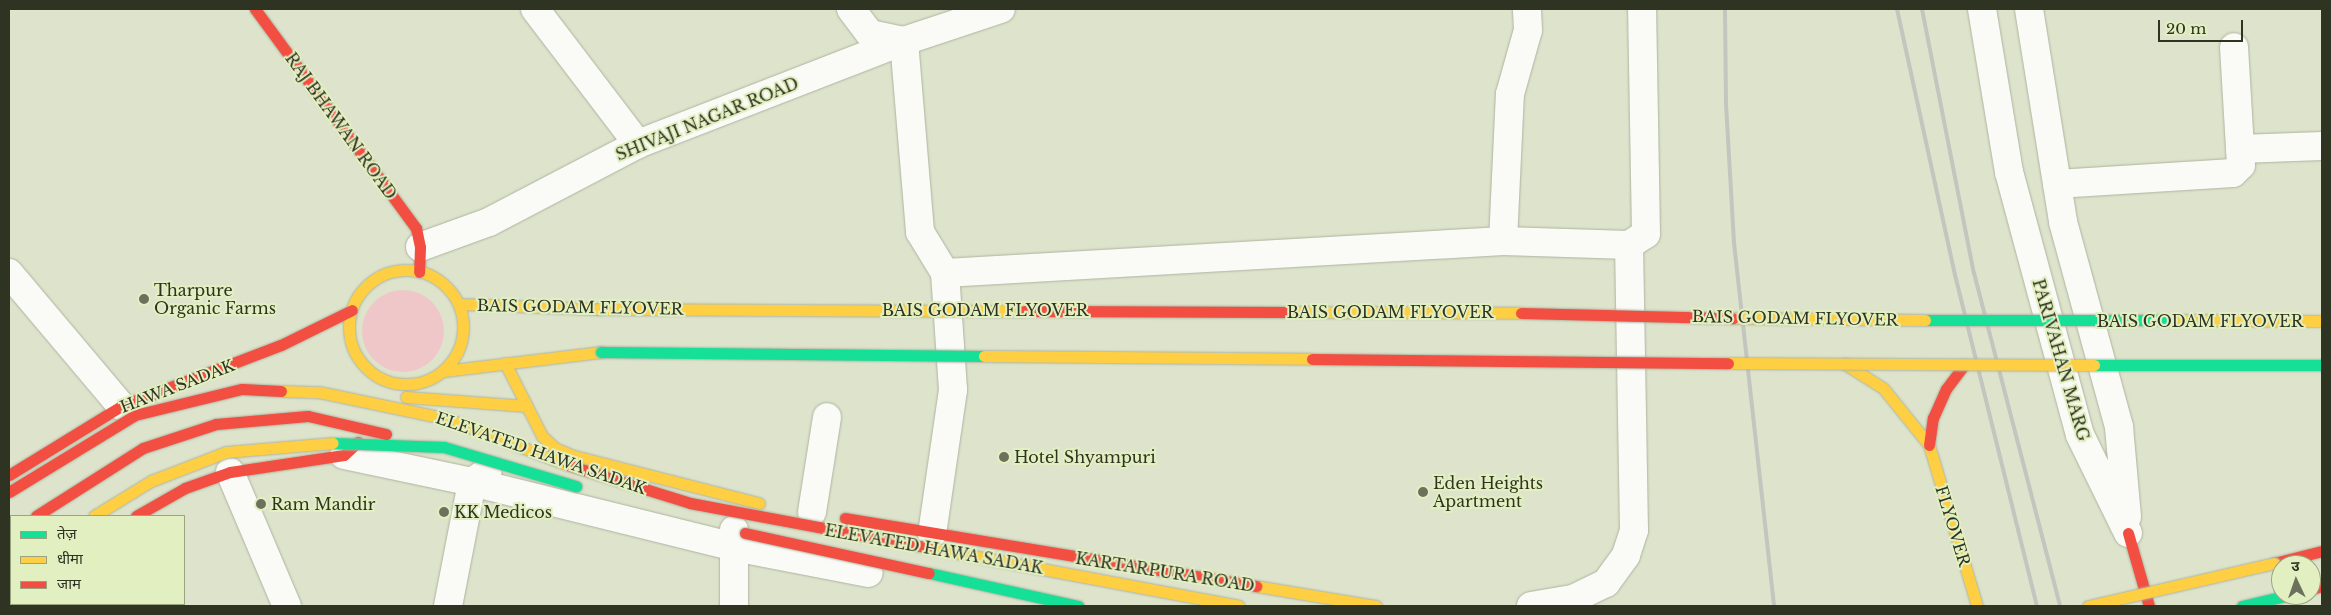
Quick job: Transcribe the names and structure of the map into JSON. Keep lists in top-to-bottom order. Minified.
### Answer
{"streets":{"main road":["RAJ BHAWAN ROAD","BAIS GODAM FLYOVER","HAWA SADAK","ELEVATED HAWA SADAK","FLYOVER","KARTARPURA ROAD"],"street":["SHIVAJI NAGAR ROAD","PARIVAHAN MARG"]},"crossings":[["SHIVAJI NAGAR ROAD","RAJ BHAWAN ROAD"],["SHIVAJI NAGAR ROAD","BAIS GODAM FLYOVER"],["SHIVAJI NAGAR ROAD","HAWA SADAK"],["RAJ BHAWAN ROAD","BAIS GODAM FLYOVER"],["RAJ BHAWAN ROAD","HAWA SADAK"],["BAIS GODAM FLYOVER","HAWA SADAK"]],"places":["Tharpure Organic Farms","Hotel Shyampuri","Eden Heights Apartment","Ram Mandir","KK Medicos"],"legend":["तेज़","धीमा","जाम"],"scale_bar":"20 m","north":"top"}
